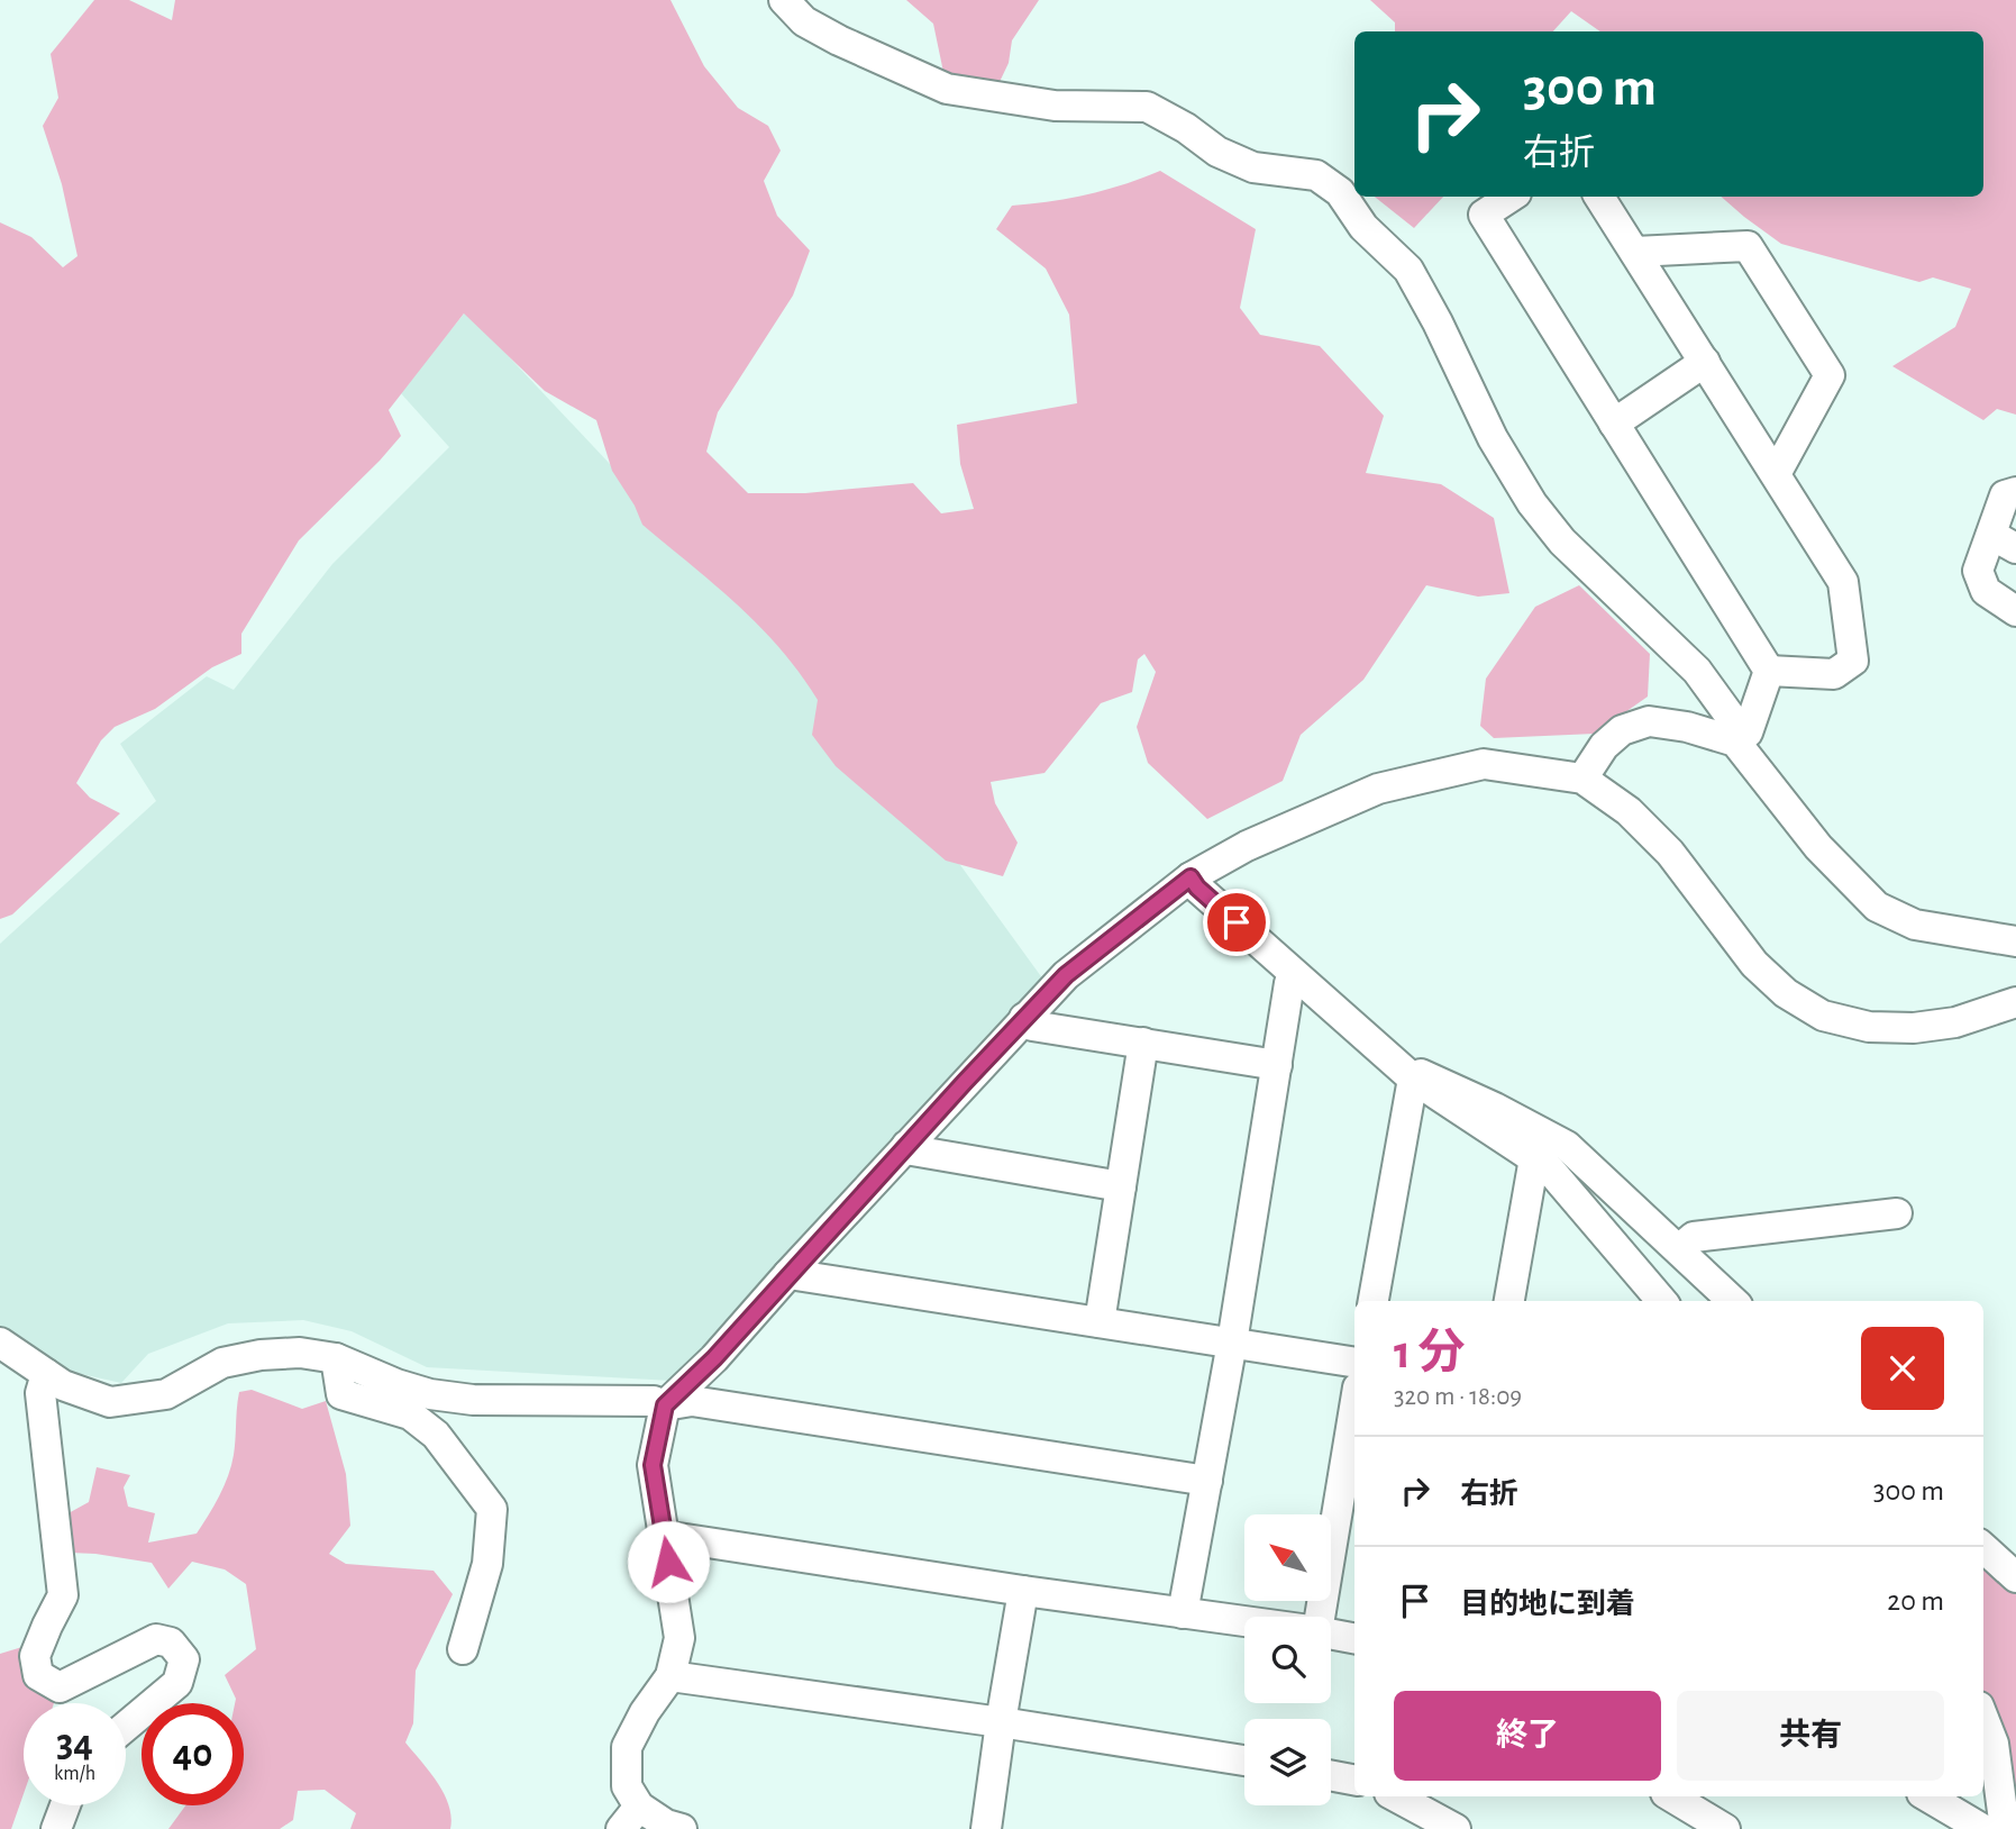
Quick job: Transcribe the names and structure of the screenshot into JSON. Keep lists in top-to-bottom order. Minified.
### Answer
{"north":"top left","page":{"turn":["300 m","右折"],"heading":["1 分","320 m · 18:09"],"list":[{"name":"右折","value":"300 m"},{"name":"目的地に到着","value":"20 m"}],"buttons":["終了","共有"],"speed":"34 km/h","limit":"40"}}
